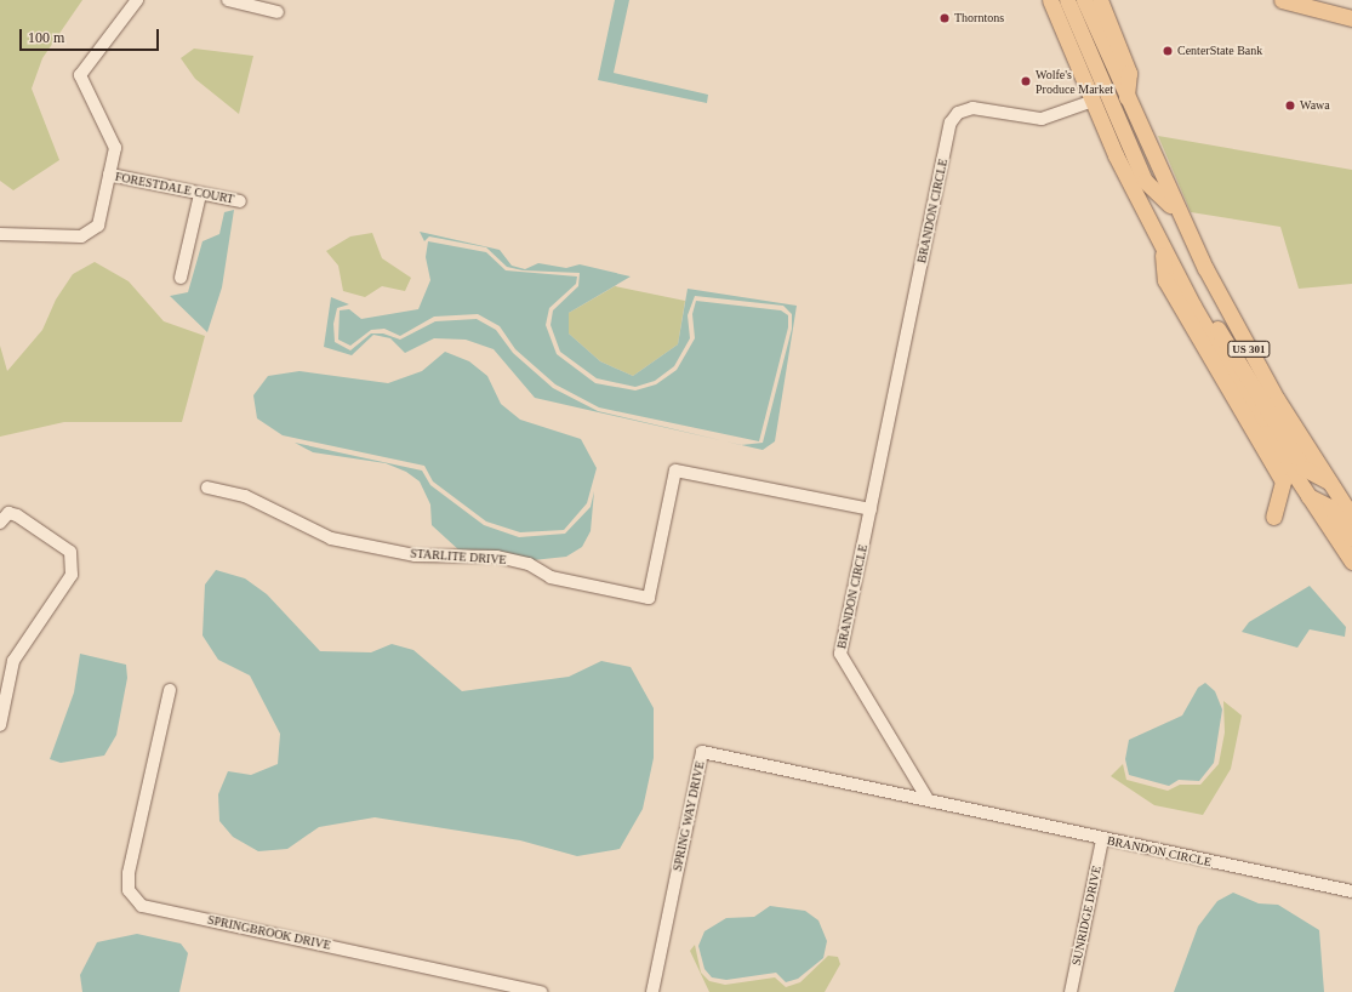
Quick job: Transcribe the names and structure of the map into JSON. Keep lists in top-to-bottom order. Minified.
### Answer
{"streets":{"main road":["US 301"],"street":["FORESTDALE COURT","BRANDON CIRCLE","STARLITE DRIVE","SPRING WAY DRIVE","SUNRIDGE DRIVE","SPRINGBROOK DRIVE"]},"crossings":[["BRANDON CIRCLE","US 301"],["BRANDON CIRCLE","STARLITE DRIVE"],["BRANDON CIRCLE","SPRING WAY DRIVE"],["BRANDON CIRCLE","SUNRIDGE DRIVE"]],"places":["Thorntons","CenterState Bank","Wolfe's Produce Market","Wawa"],"scale_bar":"100 m"}
